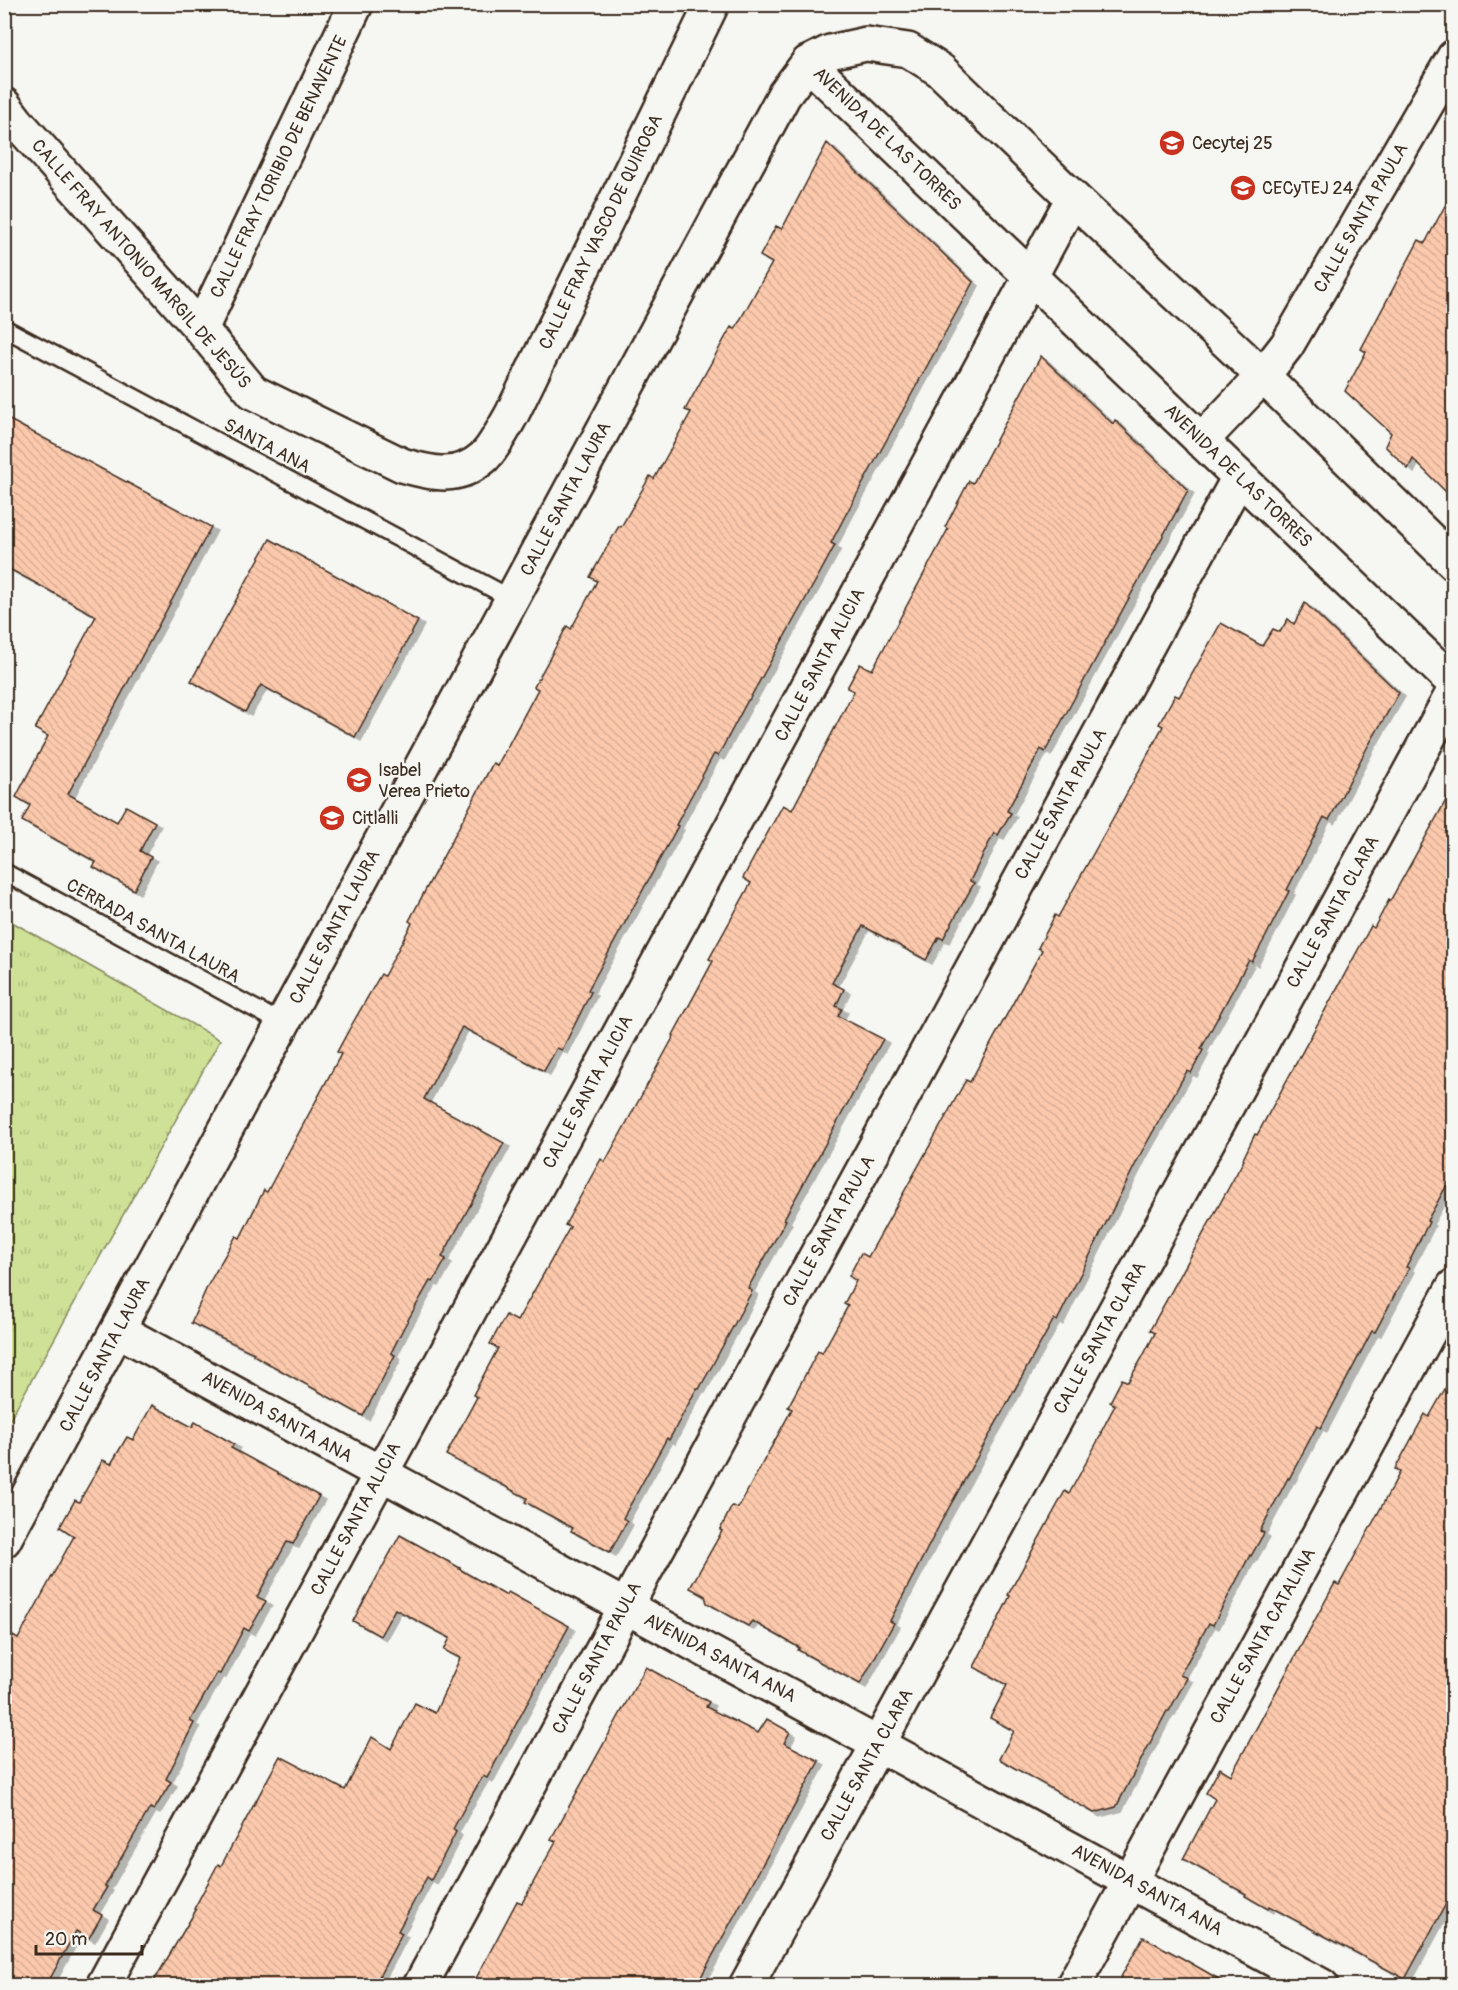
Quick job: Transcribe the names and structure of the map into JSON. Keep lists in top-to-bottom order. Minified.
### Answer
{"streets":{"street":["AVENIDA DE LAS TORRES","CALLE FRAY TORIBIO DE BENAVENTE","CALLE SANTA PAULA","CALLE FRAY VASCO DE QUIROGA","CALLE FRAY ANTONIO MARGIL DE JESÚS","CALLE SANTA LAURA","CALLE SANTA ALICIA","CALLE SANTA CLARA","AVENIDA SANTA ANA","CALLE SANTA CATALINA"],"lane":["SANTA ANA","CERRADA SANTA LAURA"]},"crossings":[["AVENIDA DE LAS TORRES","CALLE SANTA PAULA"],["AVENIDA DE LAS TORRES","CALLE SANTA LAURA"],["AVENIDA DE LAS TORRES","CALLE SANTA ALICIA"],["CALLE FRAY TORIBIO DE BENAVENTE","CALLE FRAY ANTONIO MARGIL DE JESÚS"],["CALLE SANTA PAULA","AVENIDA SANTA ANA"],["CALLE FRAY VASCO DE QUIROGA","CALLE FRAY ANTONIO MARGIL DE JESÚS"],["SANTA ANA","CALLE SANTA LAURA"],["CALLE SANTA LAURA","CERRADA SANTA LAURA"],["CALLE SANTA LAURA","AVENIDA SANTA ANA"],["CALLE SANTA ALICIA","AVENIDA SANTA ANA"],["CALLE SANTA CLARA","AVENIDA SANTA ANA"],["AVENIDA SANTA ANA","CALLE SANTA CATALINA"]],"places":{"school or university":["Cecytej 25","CECyTEJ 24","Isabel Verea Prieto","Citlalli"]},"scale_bar":"20 m"}
